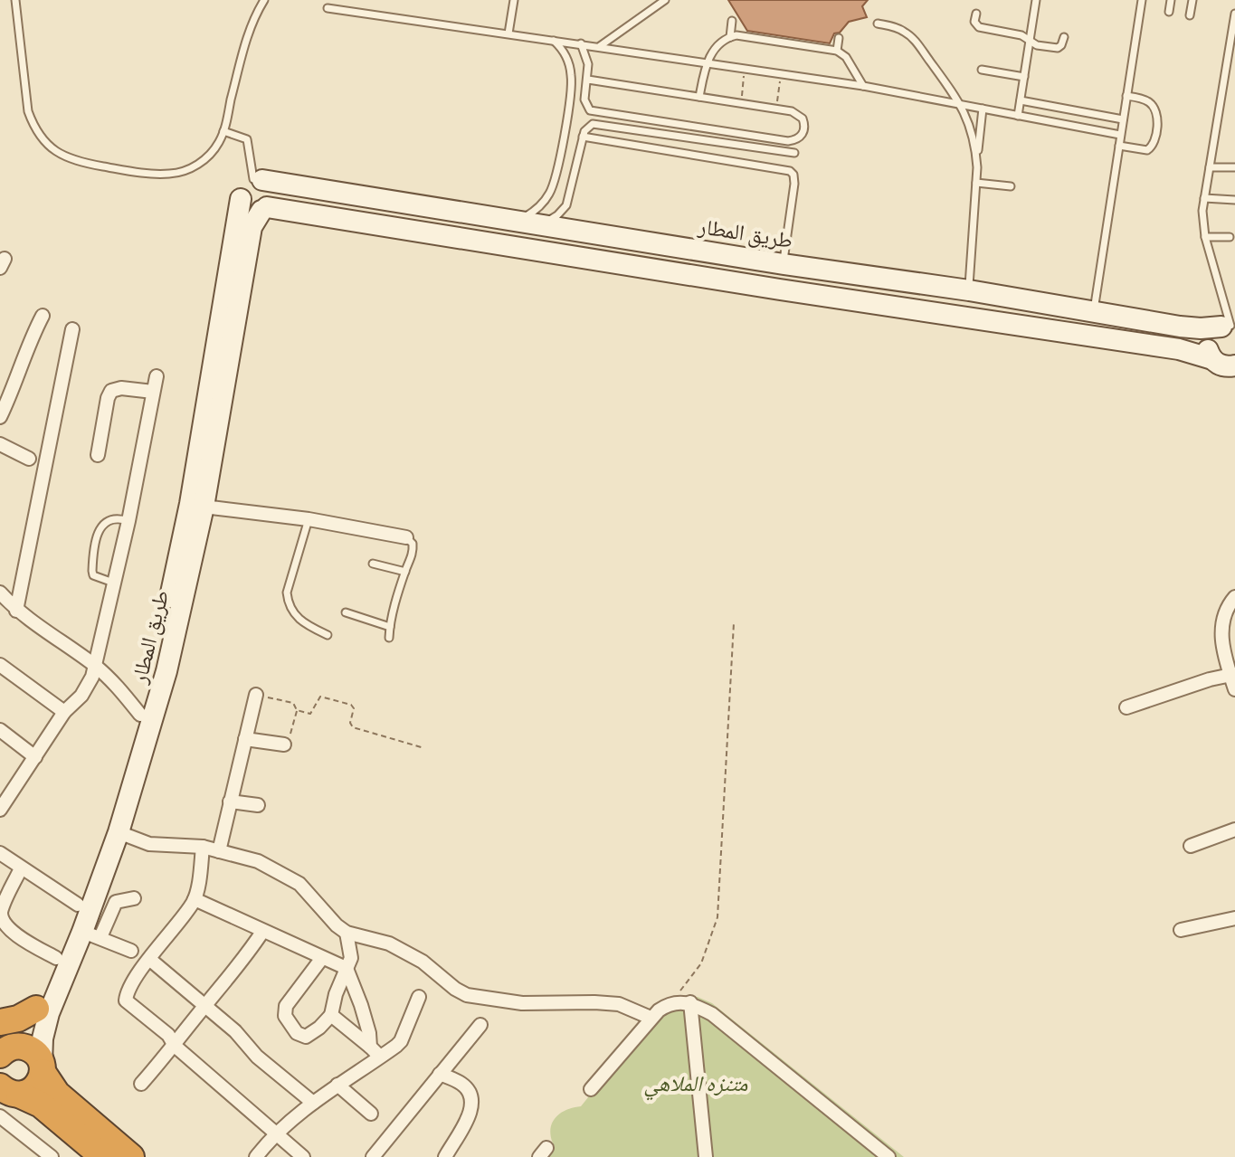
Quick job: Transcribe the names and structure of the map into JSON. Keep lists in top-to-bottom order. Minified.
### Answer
{"streets":{"main road":["طريق المطار"]},"parks":["متنزه الملاهي"]}
